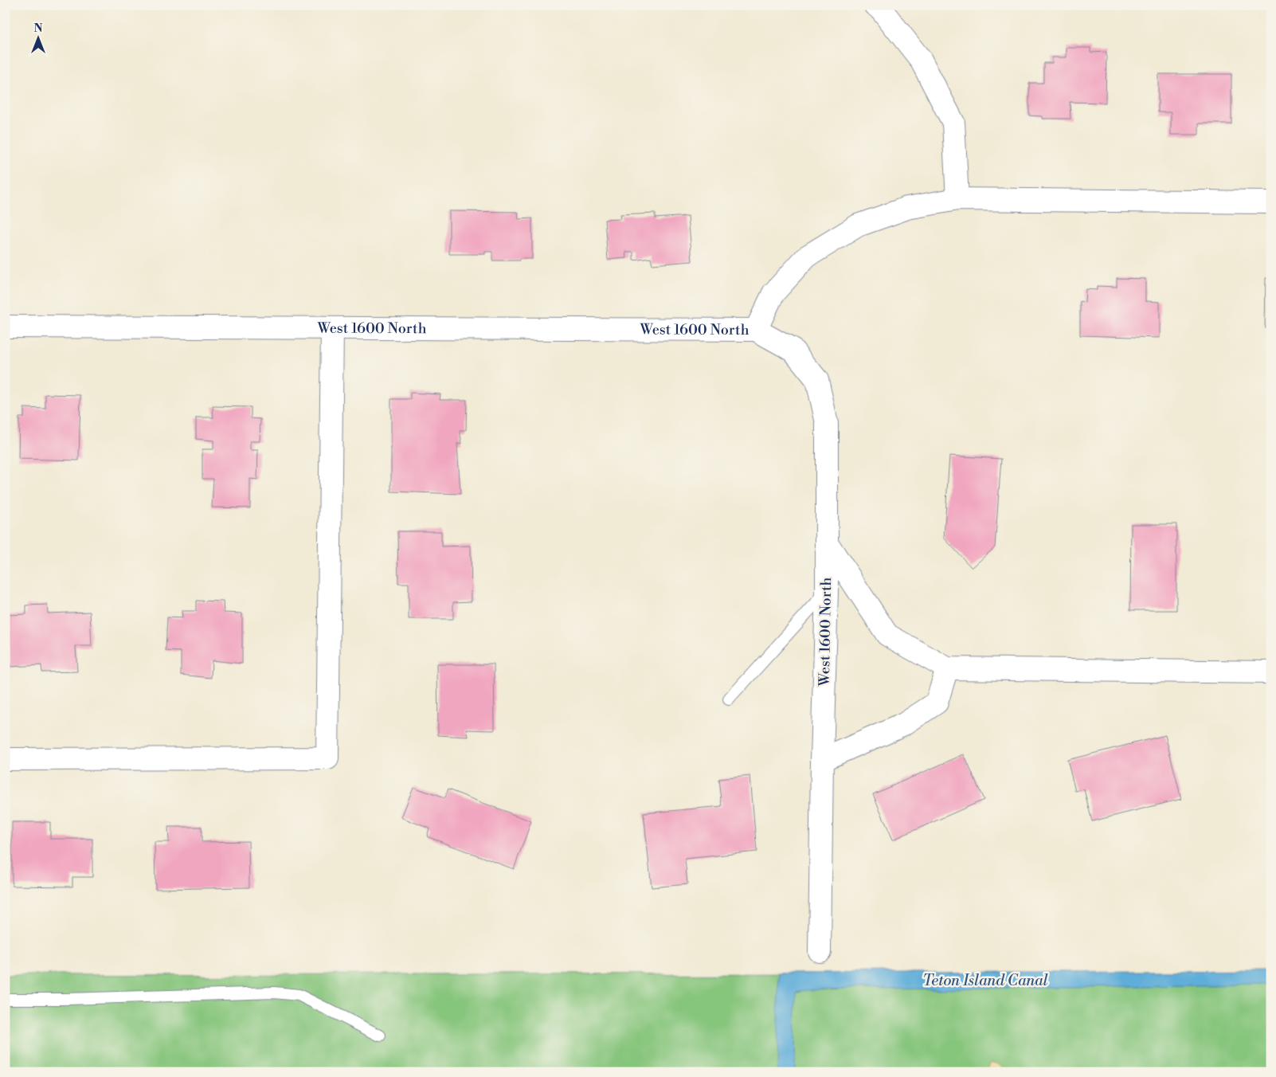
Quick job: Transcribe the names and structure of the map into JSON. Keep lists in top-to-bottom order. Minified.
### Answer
{"streets":{"street":["West 1600 North"]},"water":["Teton Island Canal"],"north":"top"}
